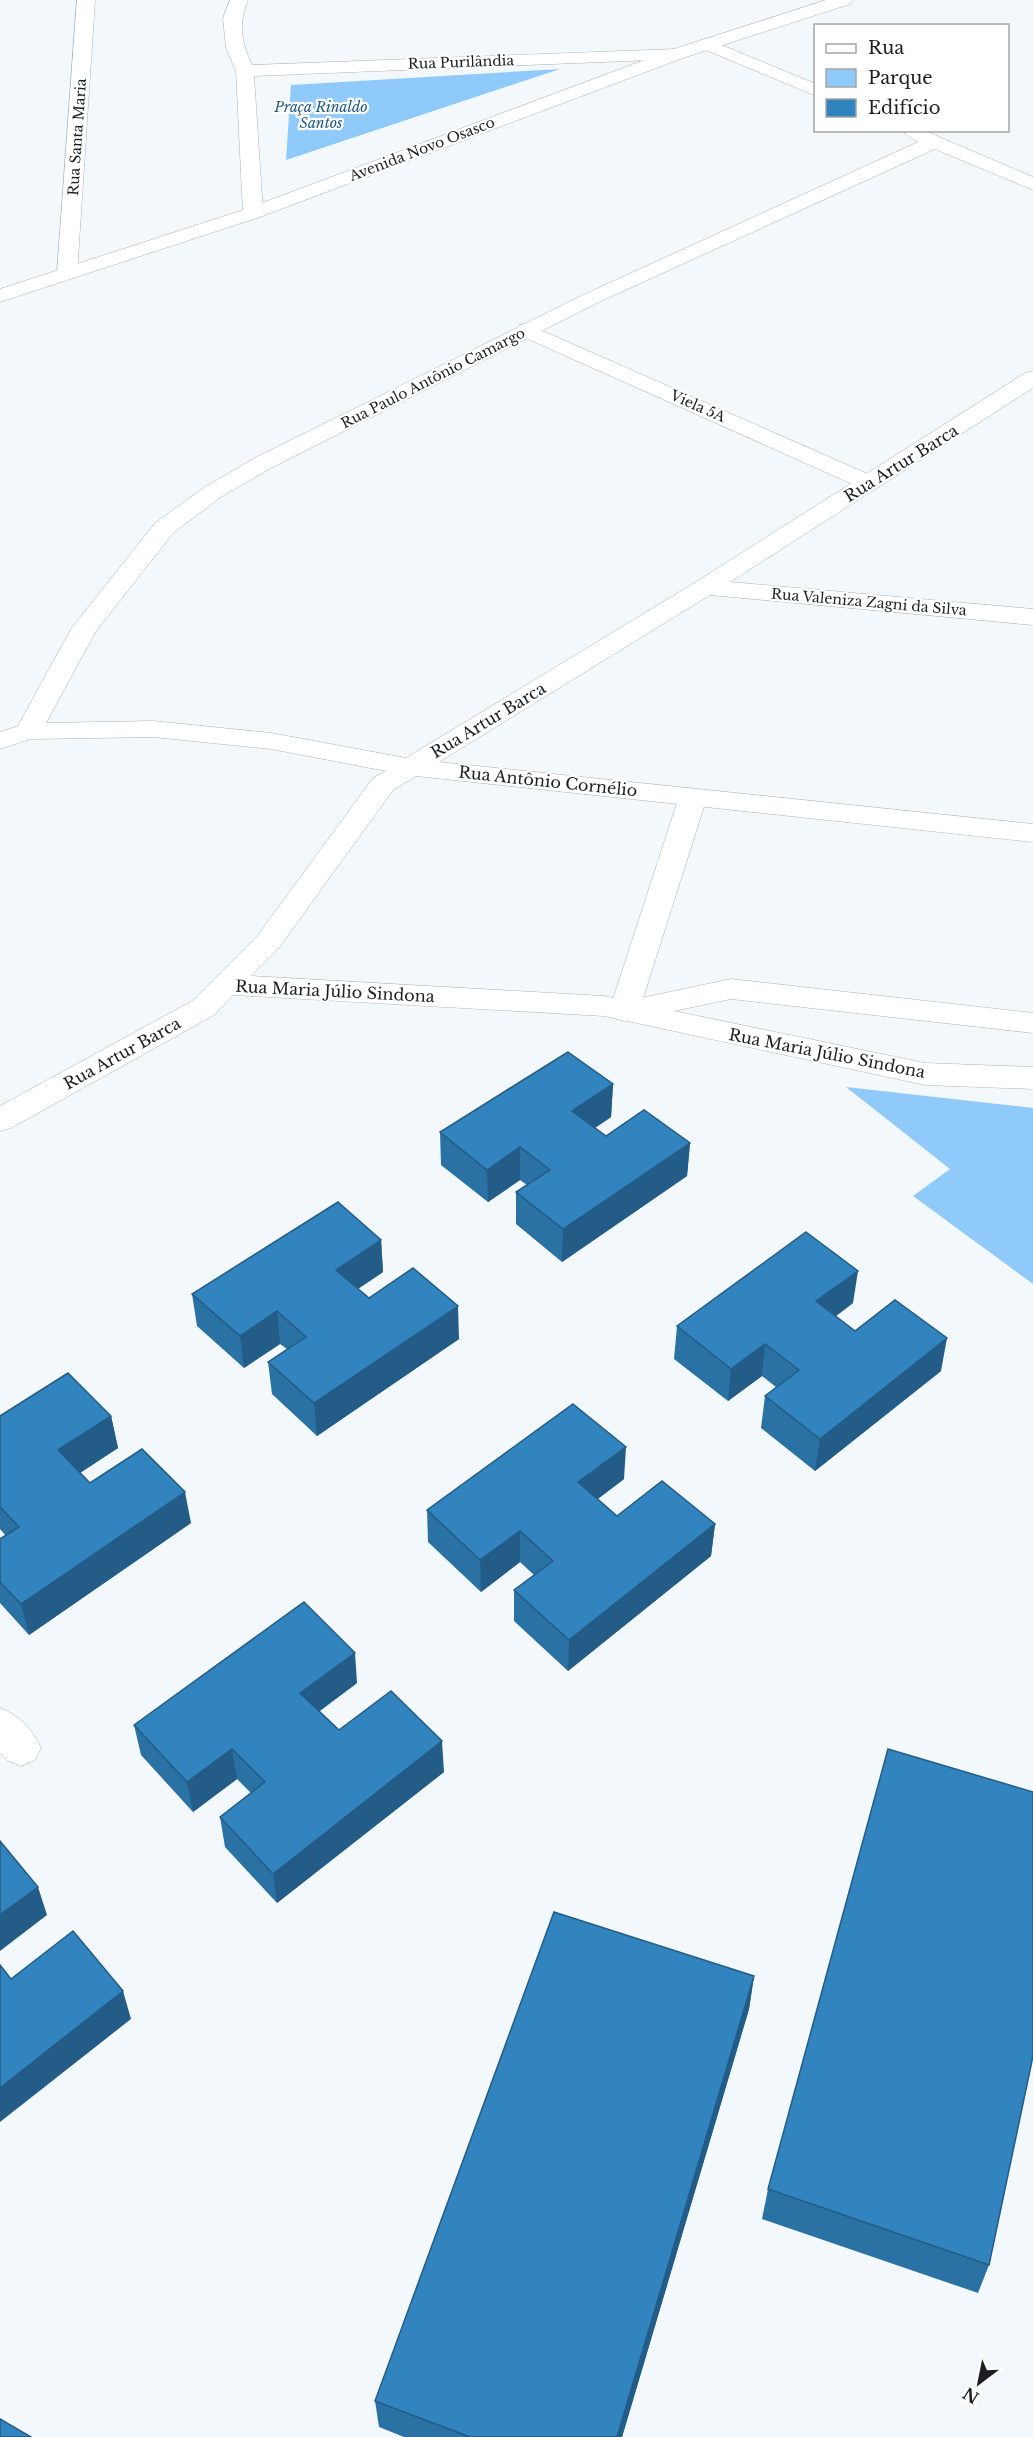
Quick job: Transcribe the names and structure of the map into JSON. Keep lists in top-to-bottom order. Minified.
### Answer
{"streets":{"street":["Rua Purilândia","Rua Santa Maria","Avenida Novo Osasco","Rua Paulo Antônio Camargo","Viela 5A","Rua Artur Barca","Rua Valeniza Zagni da Silva","Rua Antônio Cornélio","Rua Maria Júlio Sindona"]},"crossings":[["Rua Purilândia","Avenida Novo Osasco"],["Rua Santa Maria","Avenida Novo Osasco"],["Rua Paulo Antônio Camargo","Viela 5A"],["Rua Paulo Antônio Camargo","Rua Antônio Cornélio"],["Viela 5A","Rua Artur Barca"],["Rua Artur Barca","Rua Valeniza Zagni da Silva"],["Rua Artur Barca","Rua Antônio Cornélio"],["Rua Artur Barca","Rua Maria Júlio Sindona"]],"parks":["Praça Rinaldo Santos"],"legend":["Rua","Parque","Edifício"],"north":"bottom left"}
